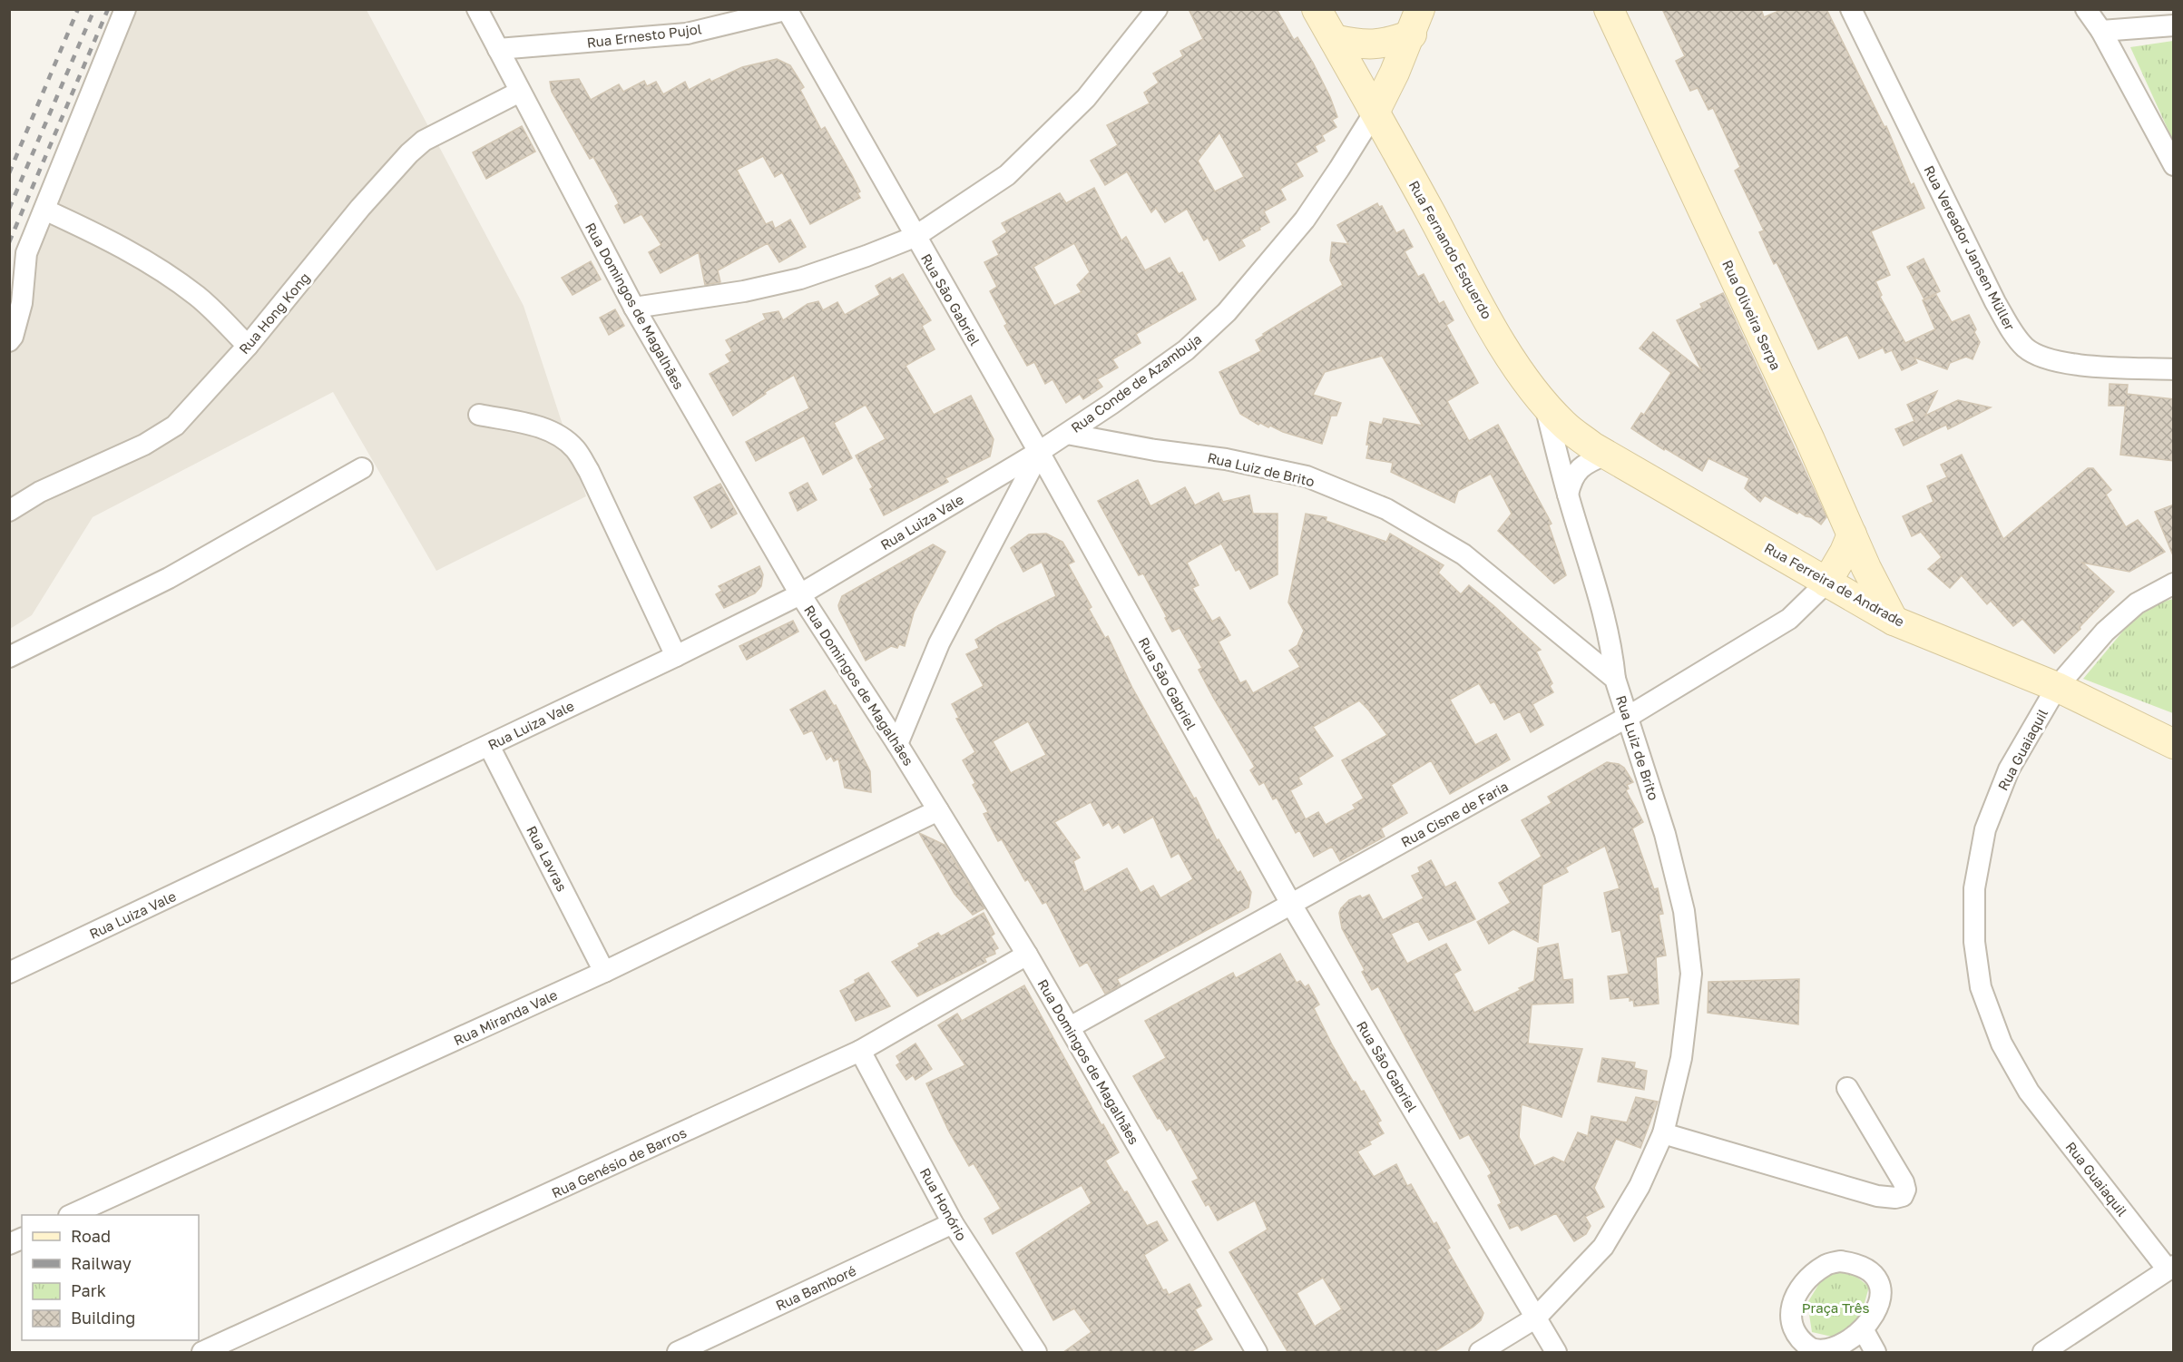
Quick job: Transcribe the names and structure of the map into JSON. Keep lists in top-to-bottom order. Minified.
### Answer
{"streets":{"street":["Rua Ernesto Pujol","Rua Vereador Jansen Müller","Rua Fernando Esquerdo","Rua São Gabriel","Rua Domingos de Magalhães","Rua Hong Kong","Rua Oliveira Serpa","Rua Conde de Azambuja","Rua Luiz de Brito","Rua Luiza Vale","Rua Ferreira de Andrade","Rua Guaiaquil","Rua Cisne de Faria","Rua Lavras","Rua Miranda Vale","Rua Genésio de Barros","Rua Honório","Rua Bamboré"]},"crossings":[["Rua Ernesto Pujol","Rua São Gabriel"],["Rua Ernesto Pujol","Rua Domingos de Magalhães"],["Rua Fernando Esquerdo","Rua Conde de Azambuja"],["Rua Fernando Esquerdo","Rua Luiz de Brito"],["Rua Fernando Esquerdo","Rua Ferreira de Andrade"],["Rua São Gabriel","Rua Conde de Azambuja"],["Rua São Gabriel","Rua Luiz de Brito"],["Rua São Gabriel","Rua Luiza Vale"],["Rua São Gabriel","Rua Cisne de Faria"],["Rua Domingos de Magalhães","Rua Hong Kong"],["Rua Domingos de Magalhães","Rua Conde de Azambuja"],["Rua Domingos de Magalhães","Rua Luiza Vale"],["Rua Domingos de Magalhães","Rua Cisne de Faria"],["Rua Domingos de Magalhães","Rua Miranda Vale"],["Rua Domingos de Magalhães","Rua Genésio de Barros"],["Rua Oliveira Serpa","Rua Ferreira de Andrade"],["Rua Conde de Azambuja","Rua Luiz de Brito"],["Rua Conde de Azambuja","Rua Luiza Vale"],["Rua Luiz de Brito","Rua Cisne de Faria"],["Rua Luiza Vale","Rua Lavras"],["Rua Ferreira de Andrade","Rua Guaiaquil"],["Rua Ferreira de Andrade","Rua Cisne de Faria"],["Rua Lavras","Rua Miranda Vale"],["Rua Genésio de Barros","Rua Honório"],["Rua Honório","Rua Bamboré"]],"parks":["Praça Três"],"legend":["Road","Railway","Park","Building"]}
